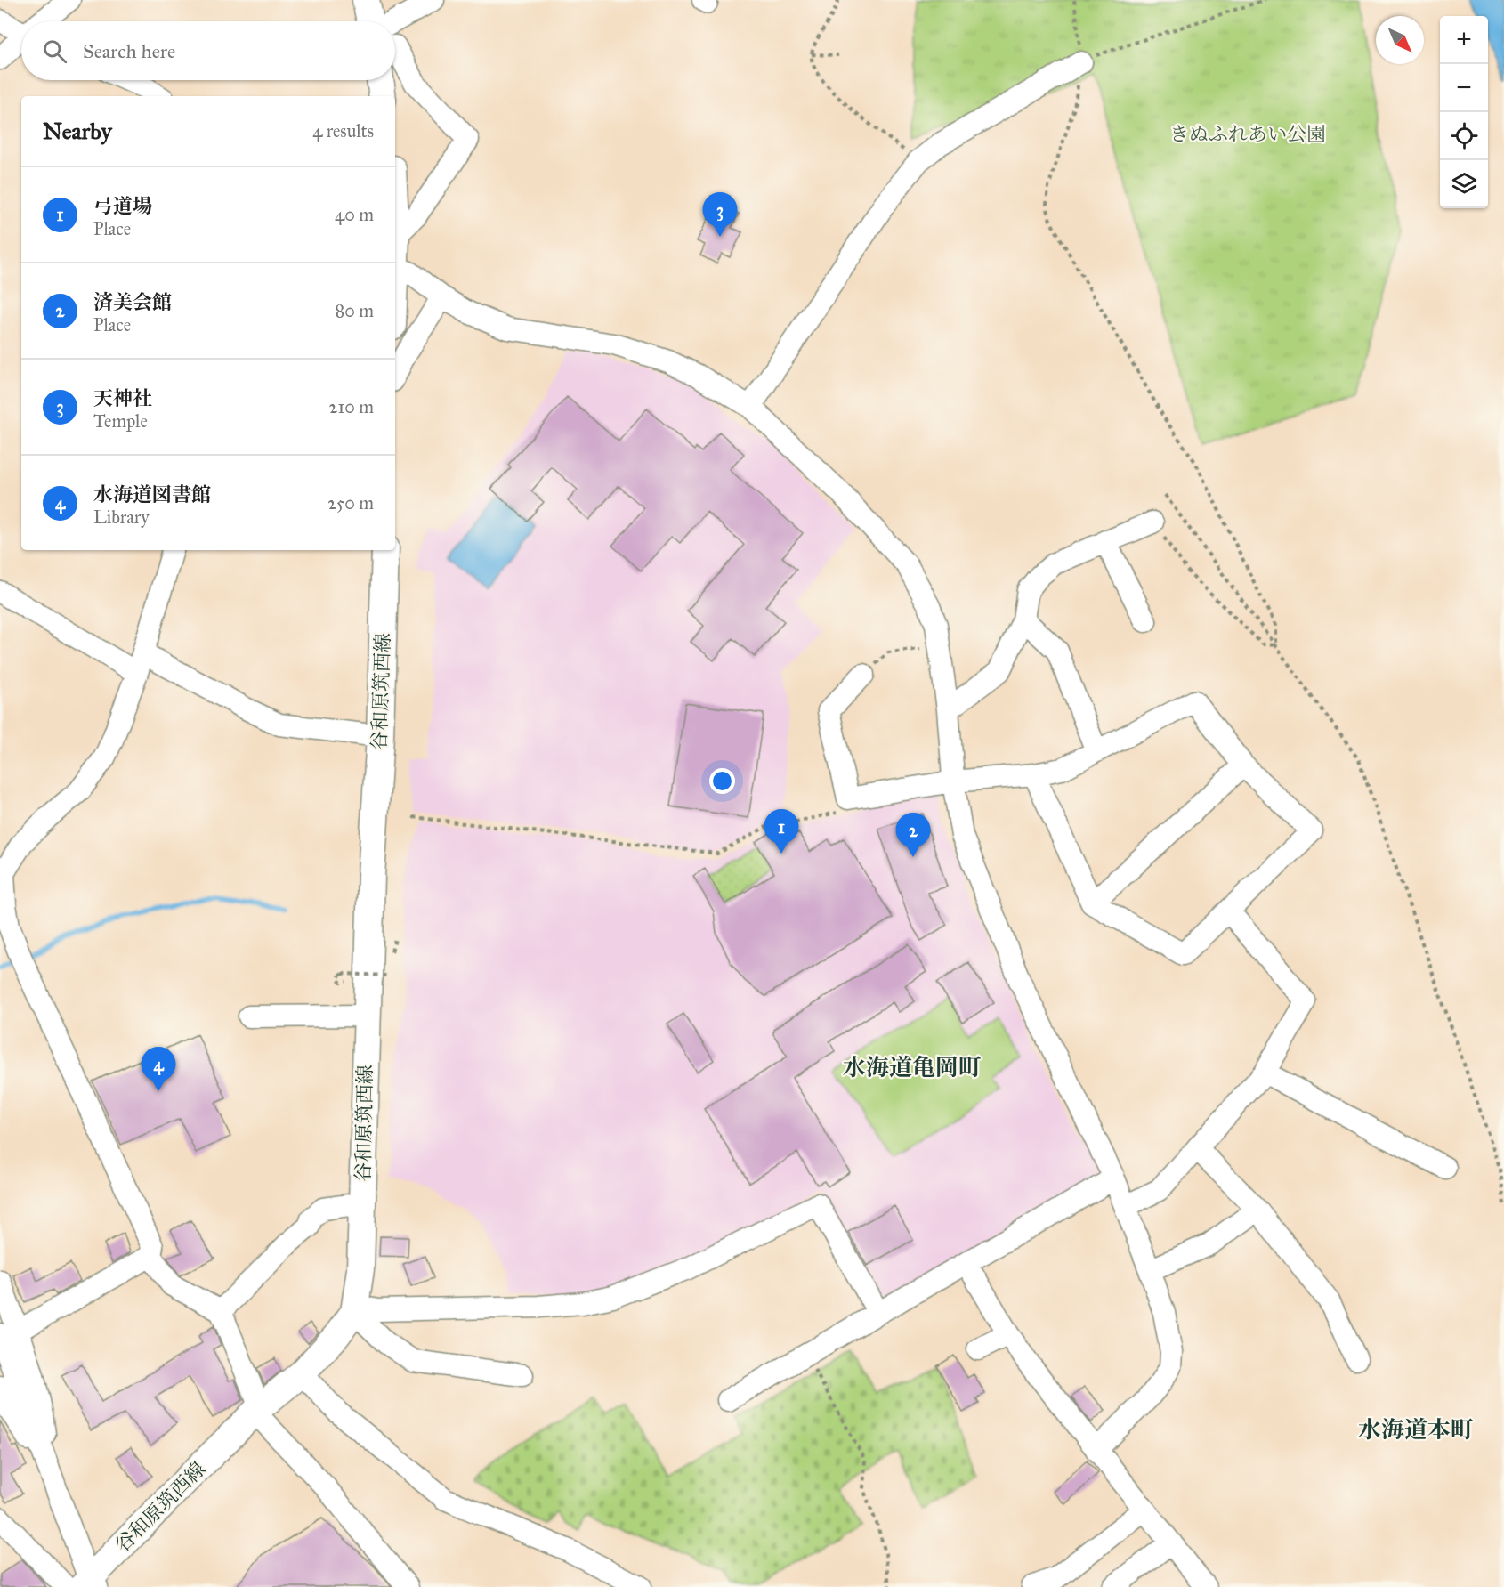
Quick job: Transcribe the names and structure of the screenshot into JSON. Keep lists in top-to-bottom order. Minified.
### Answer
{"streets":{"main road":["谷和原筑西線"]},"districts":["水海道亀岡町","水海道本町"],"parks":["きぬふれあい公園"],"north":"bottom right","page":{"map_buttons":["+","−"],"search":"Search here","heading":["Nearby","4 results"],"list":[{"mark":"1","name":"弓道場","note":"Place","value":"40 m"},{"mark":"2","name":"済美会館","note":"Place","value":"80 m"},{"mark":"3","name":"天神社","note":"Temple","value":"210 m"},{"mark":"4","name":"水海道図書館","note":"Library","value":"250 m"}],"pins":["3","1","2","4"]}}
